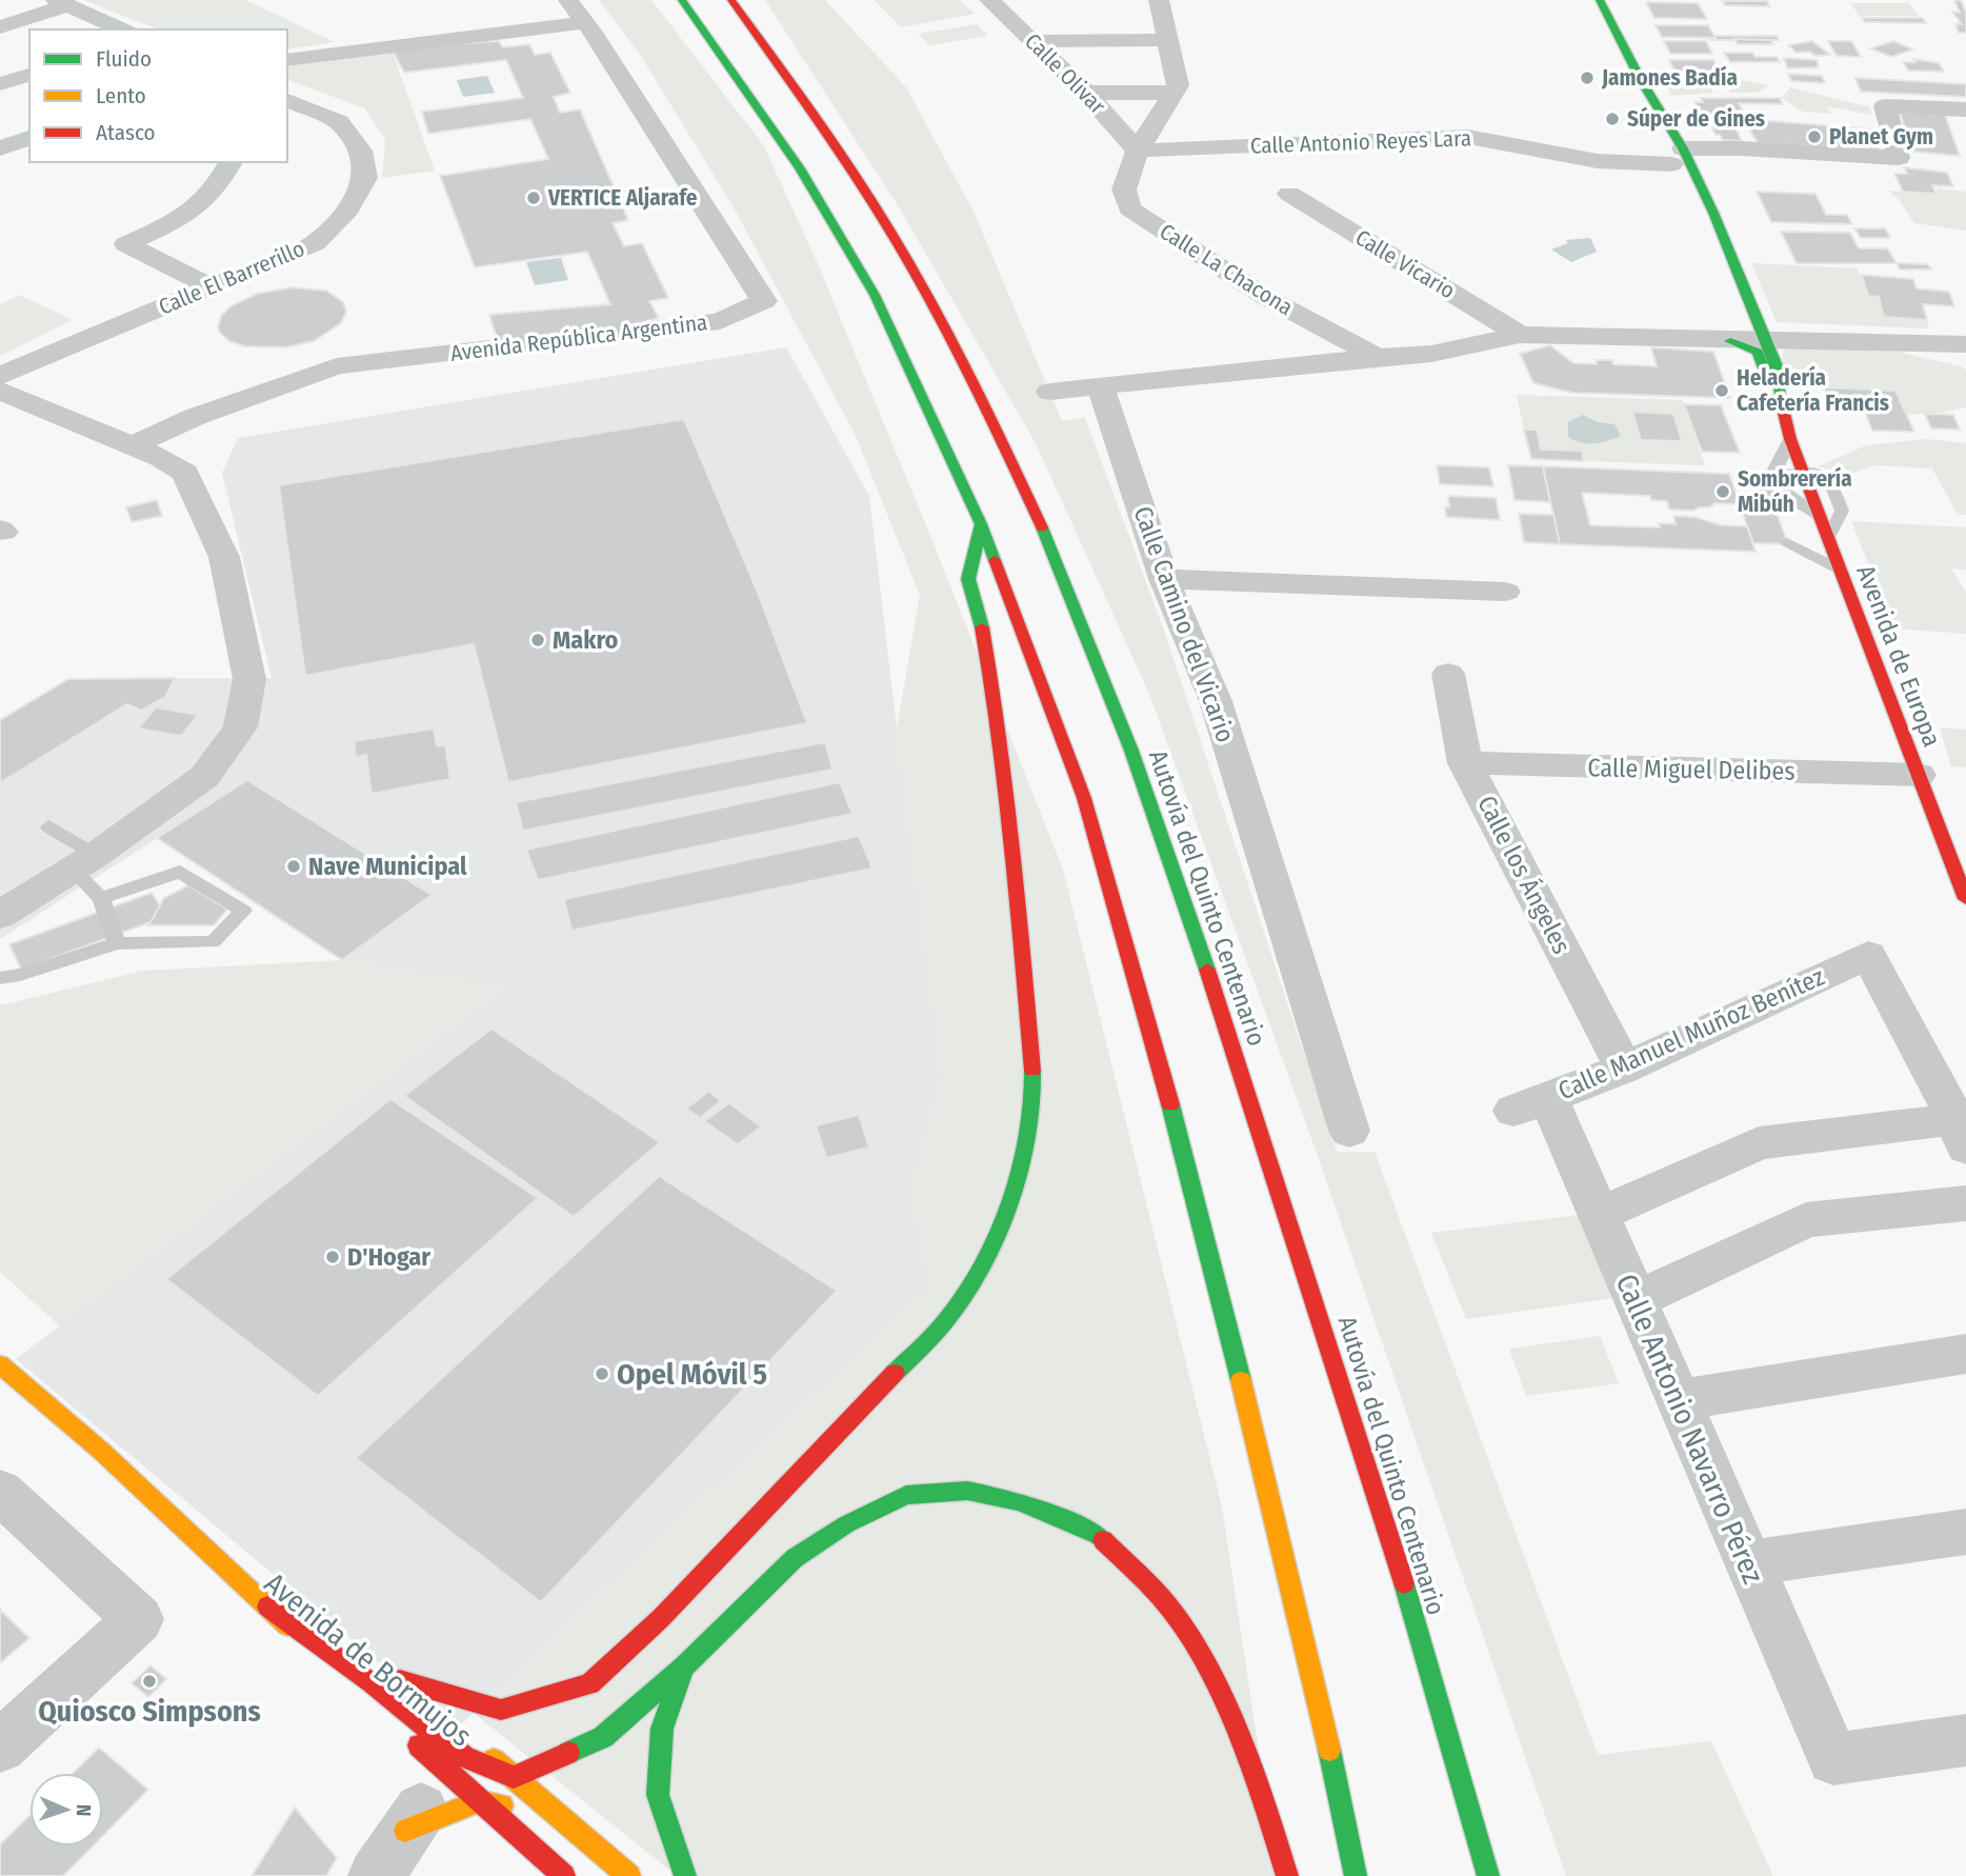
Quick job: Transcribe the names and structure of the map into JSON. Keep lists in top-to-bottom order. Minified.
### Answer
{"streets":{"main road":["Avenida de Europa","Autovía del Quinto Centenario","Avenida de Bormujos"],"street":["Calle Olivar","Calle Antonio Reyes Lara","Calle Vicario","Calle La Chacona","Calle El Barrerillo","Avenida República Argentina","Calle Camino del Vicario","Calle Miguel Delibes","Calle los Ángeles","Calle Manuel Muñoz Benítez","Calle Antonio Navarro Pérez"]},"crossings":[["Calle Olivar","Calle Antonio Reyes Lara"],["Calle Olivar","Calle La Chacona"],["Calle Antonio Reyes Lara","Calle La Chacona"],["Calle Antonio Reyes Lara","Avenida de Europa"],["Avenida de Europa","Calle Miguel Delibes"],["Calle Miguel Delibes","Calle los Ángeles"],["Calle los Ángeles","Calle Manuel Muñoz Benítez"],["Calle Manuel Muñoz Benítez","Calle Antonio Navarro Pérez"]],"places":["Jamones Badía","Súper de Gines","Planet Gym","VERTICE Aljarafe","Heladería Cafetería Francis","Sombrerería Mibúh","Makro","Nave Municipal","D'Hogar","Opel Móvil 5","Quiosco Simpsons"],"legend":["Fluido","Lento","Atasco"],"north":"right"}
